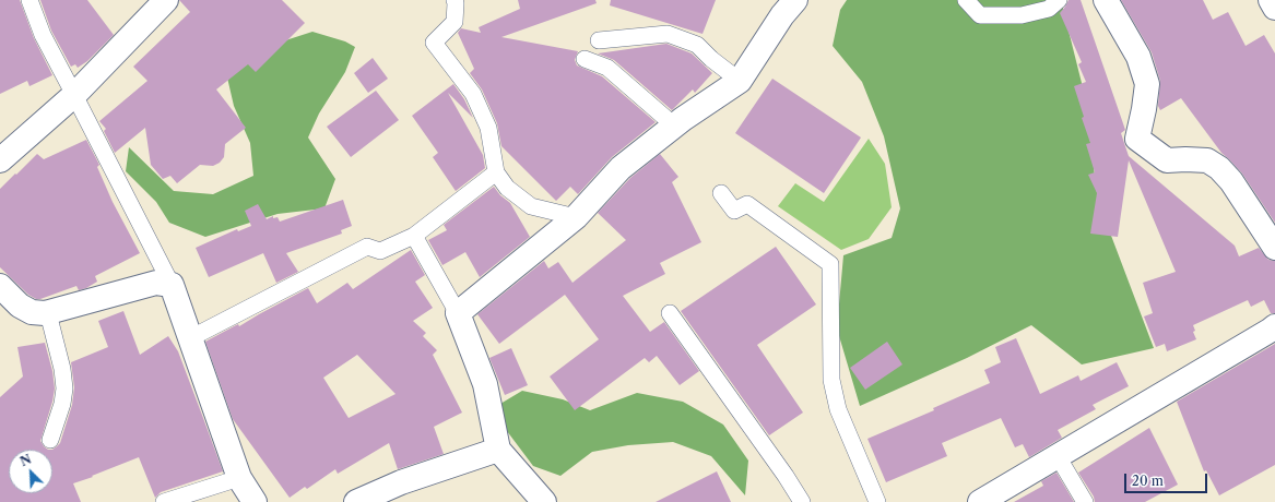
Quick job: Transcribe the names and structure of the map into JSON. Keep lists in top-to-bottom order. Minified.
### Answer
{"scale_bar":"20 m","north":"top left"}
